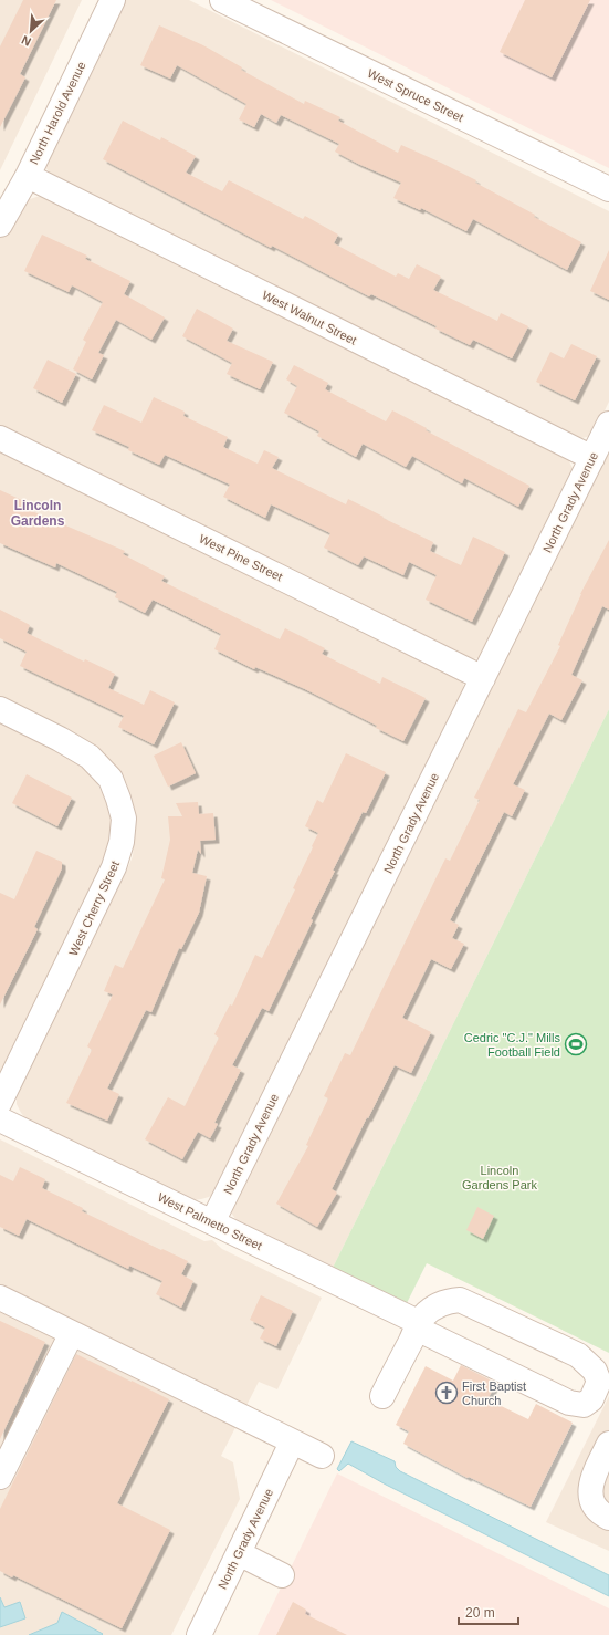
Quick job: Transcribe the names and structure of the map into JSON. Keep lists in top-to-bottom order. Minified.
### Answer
{"streets":{"street":["West Spruce Street","North Harold Avenue","West Walnut Street","North Grady Avenue","West Pine Street","West Cherry Street","West Palmetto Street"]},"crossings":[["North Harold Avenue","West Walnut Street"],["West Walnut Street","North Grady Avenue"],["North Grady Avenue","West Pine Street"],["North Grady Avenue","West Palmetto Street"]],"districts":["Lincoln Gardens"],"parks":["Lincoln Gardens Park"],"places":{"sports":["Cedric \"C.J.\" Mills Football Field"],"church":["First Baptist Church"]},"scale_bar":"20 m","north":"bottom left"}
